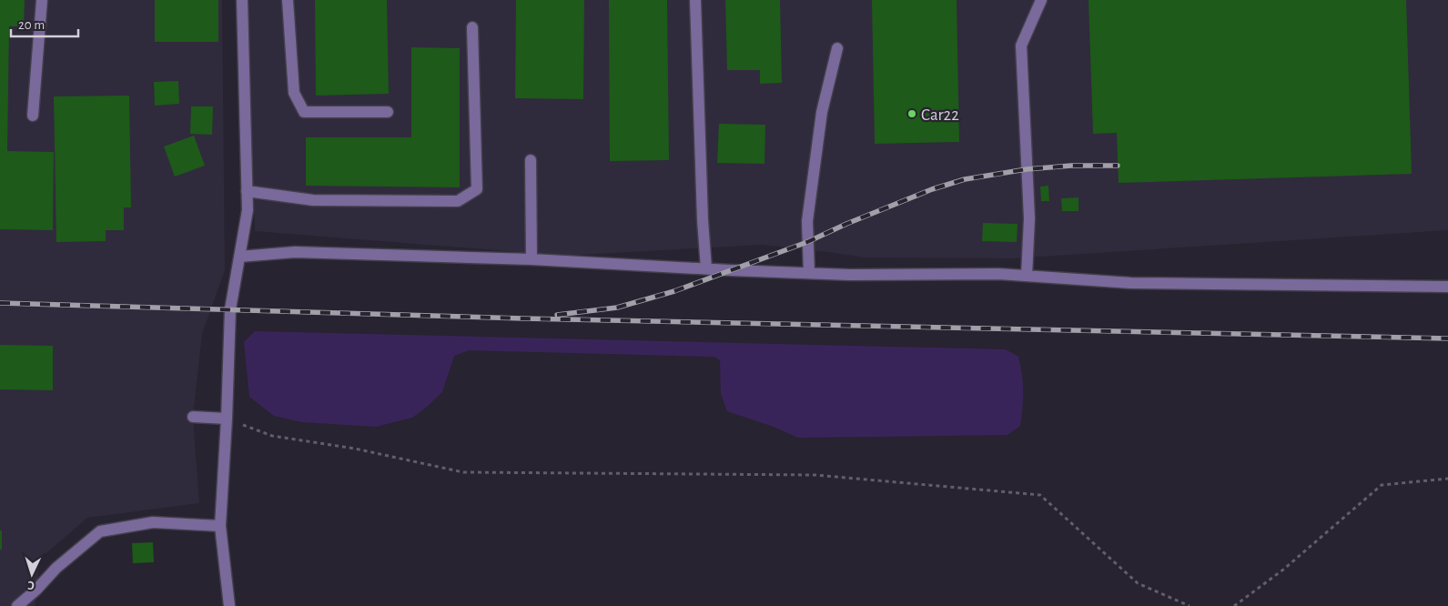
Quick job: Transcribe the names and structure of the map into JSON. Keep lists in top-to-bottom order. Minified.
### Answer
{"places":["Car22"],"scale_bar":"20 m","north":"bottom"}
